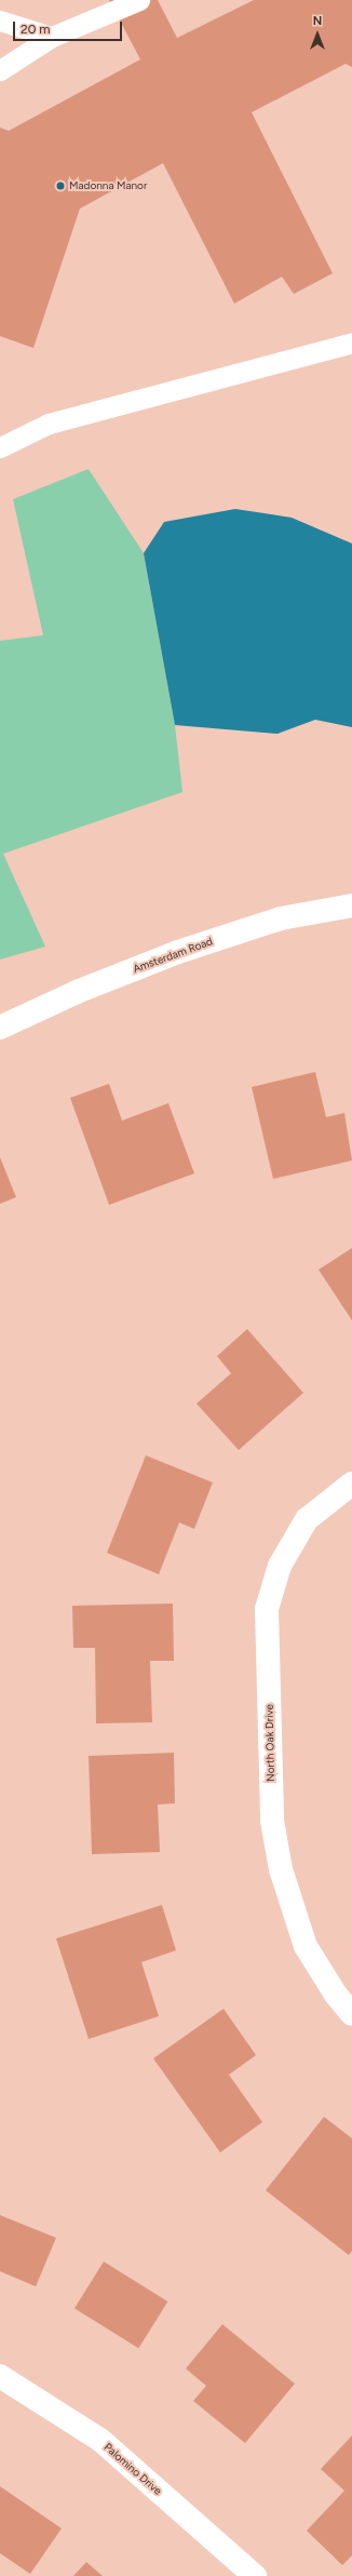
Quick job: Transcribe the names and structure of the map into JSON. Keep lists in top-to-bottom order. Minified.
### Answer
{"streets":{"street":["Amsterdam Road","North Oak Drive","Palomino Drive"]},"places":["Madonna Manor"],"scale_bar":"20 m","north":"top"}
